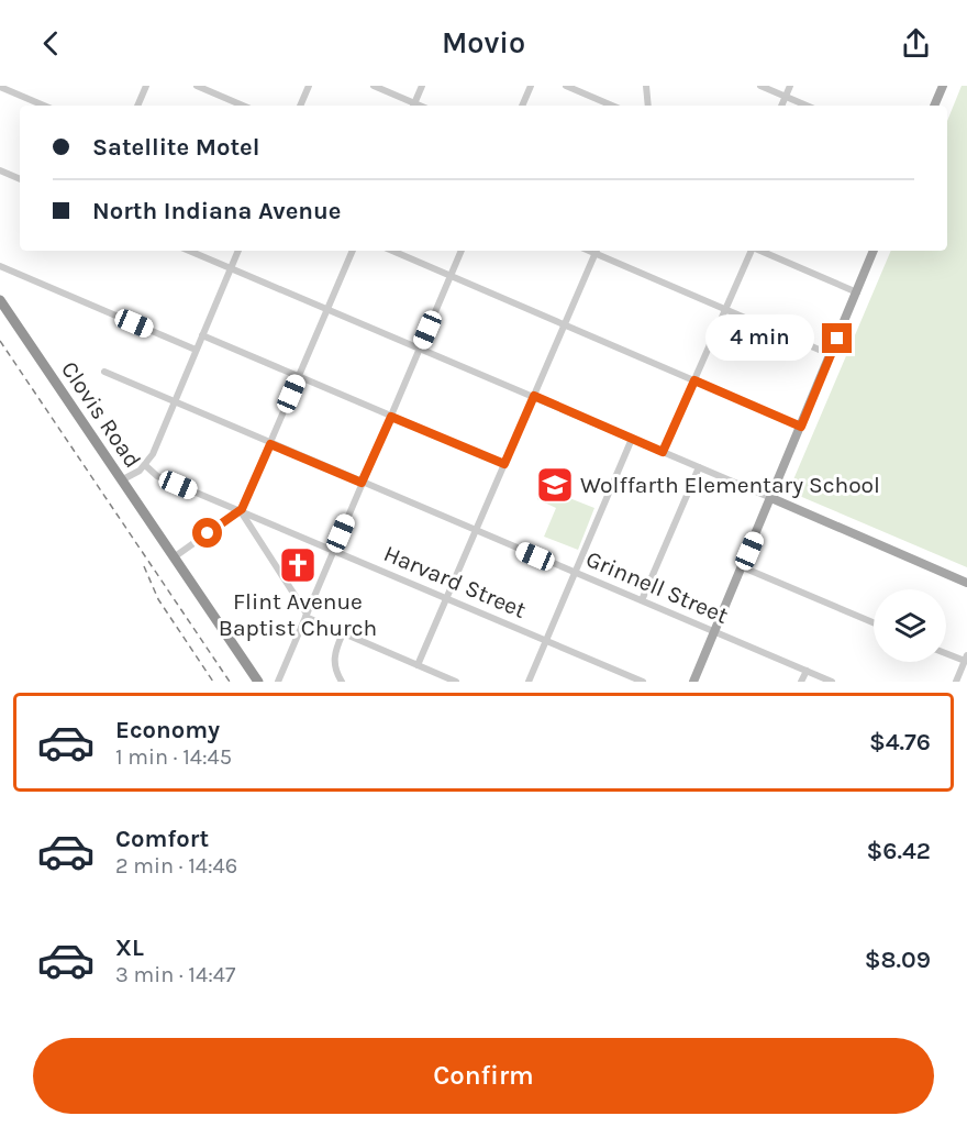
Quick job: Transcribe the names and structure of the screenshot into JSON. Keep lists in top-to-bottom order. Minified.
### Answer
{"streets":{"highway":["Clovis Road"],"street":["Harvard Street","Grinnell Street"]},"places":{"school or university":["Wolffarth Elementary School"],"church":["Flint Avenue Baptist Church"]},"page":{"header":"Movio","banner":["Satellite Motel","North Indiana Avenue"],"bubble":"4 min","list":[{"name":"Economy","note":"1 min · 14:45","value":"$4.76"},{"name":"Comfort","note":"2 min · 14:46","value":"$6.42"},{"name":"XL","note":"3 min · 14:47","value":"$8.09"}],"buttons":"Confirm"}}
